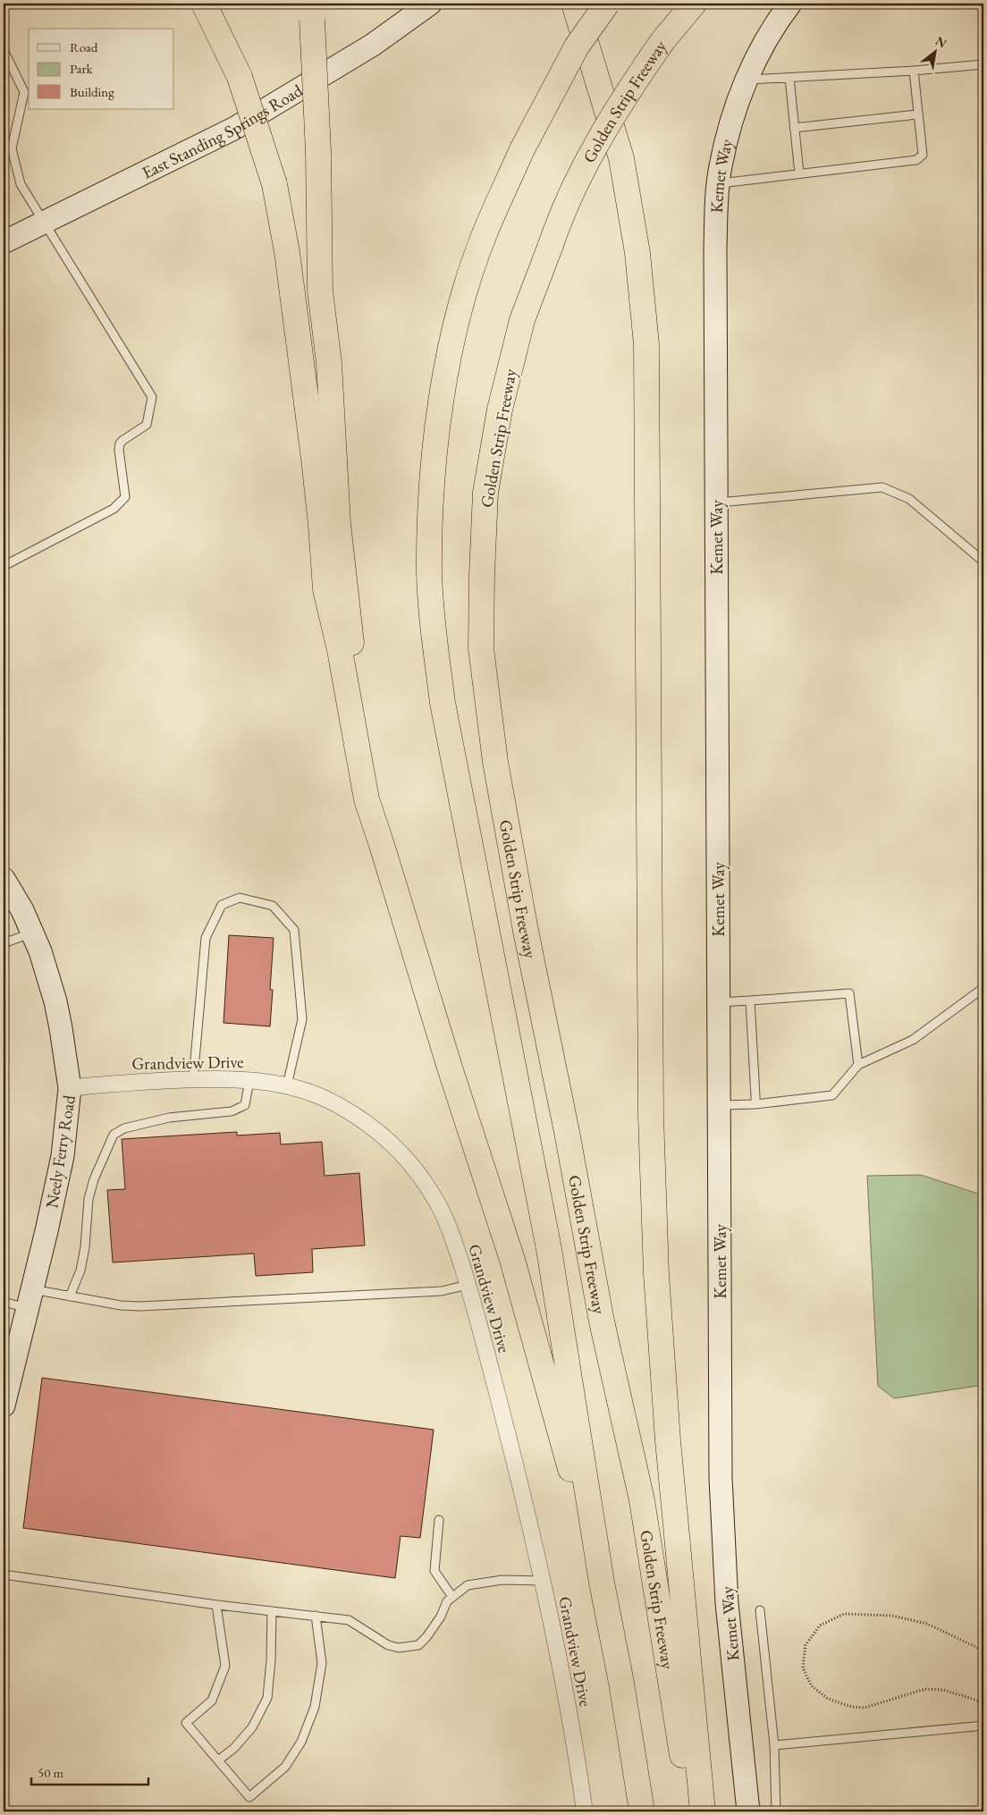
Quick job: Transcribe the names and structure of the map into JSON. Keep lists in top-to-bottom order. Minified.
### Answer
{"streets":{"highway":["Golden Strip Freeway"],"street":["East Standing Springs Road","Kemet Way","Grandview Drive","Neely Ferry Road"]},"crossings":[["Grandview Drive","Neely Ferry Road"]],"legend":["Road","Park","Building"],"scale_bar":"50 m","north":"top right"}
